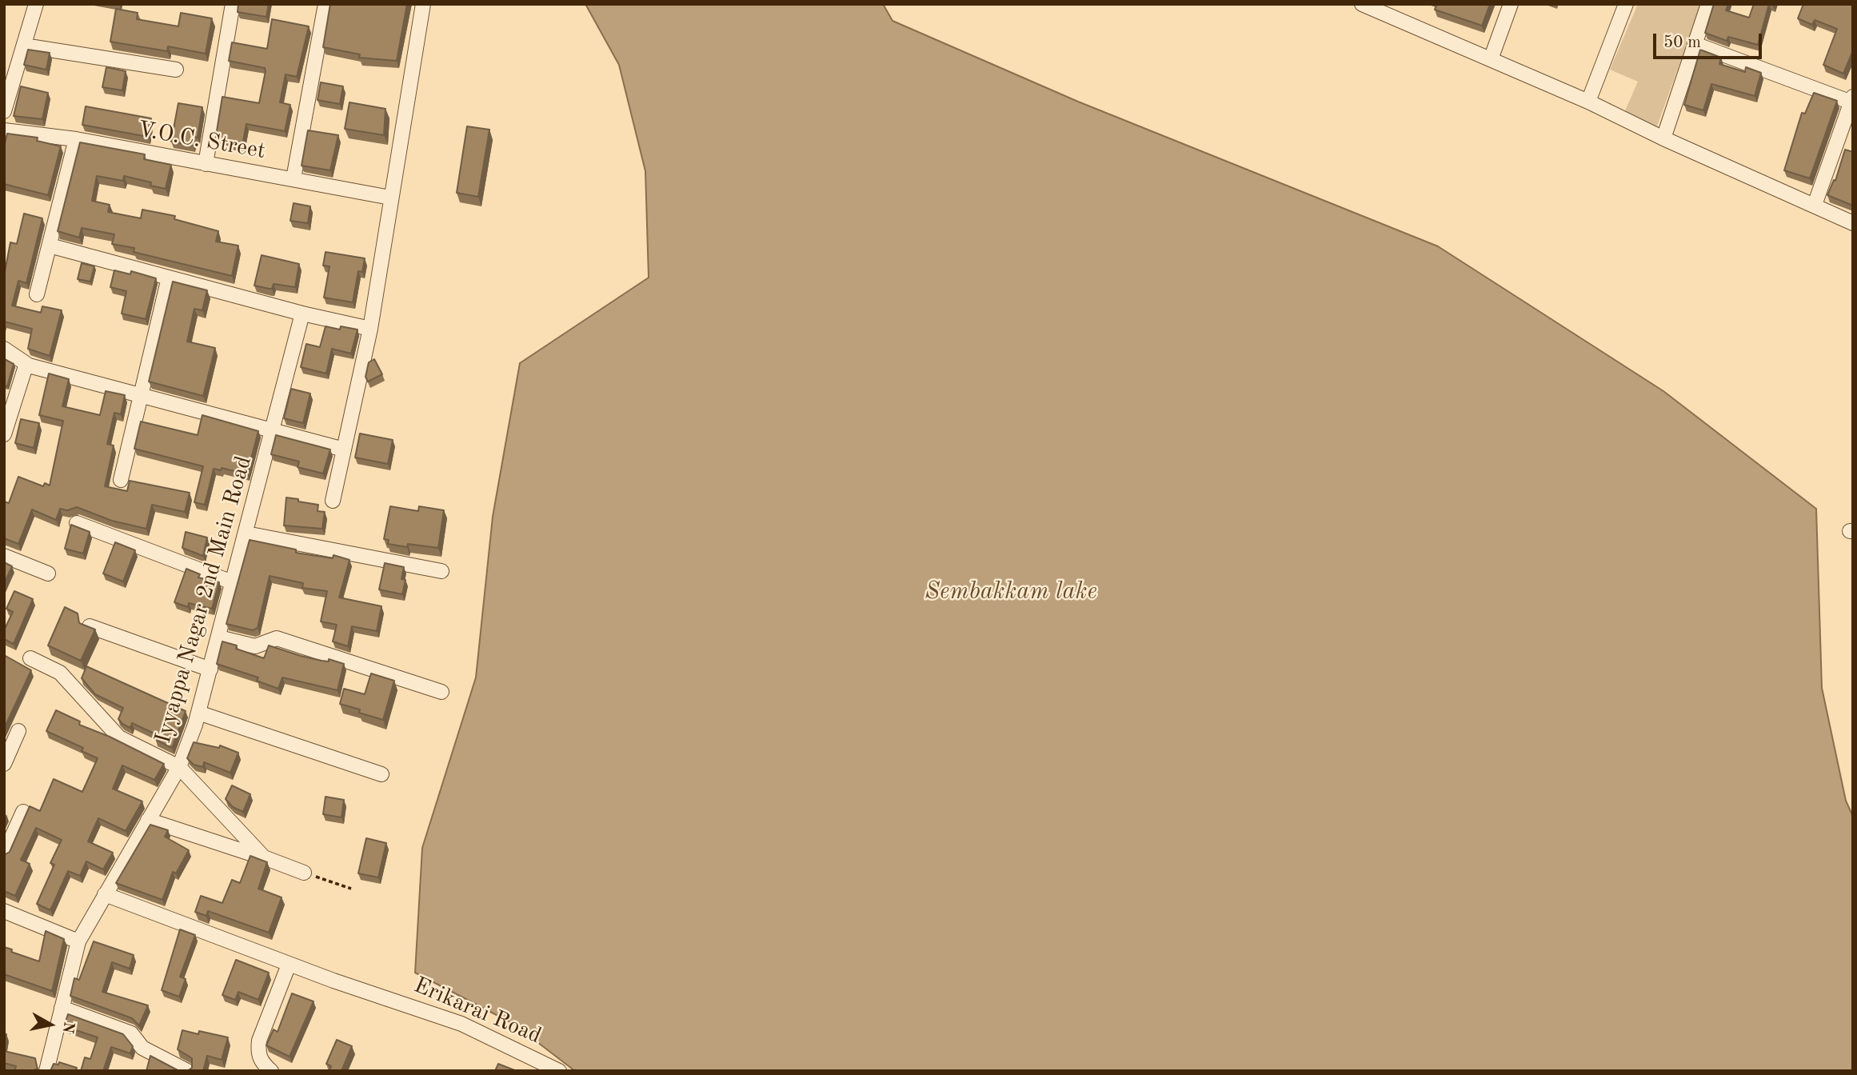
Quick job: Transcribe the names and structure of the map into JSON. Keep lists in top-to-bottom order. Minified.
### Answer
{"streets":{"street":["V.O.C. Street","Iyyappa Nagar 2nd Main Road","Erikarai Road"]},"crossings":[["Iyyappa Nagar 2nd Main Road","Erikarai Road"]],"water":["Sembakkam lake"],"scale_bar":"50 m","north":"right"}
